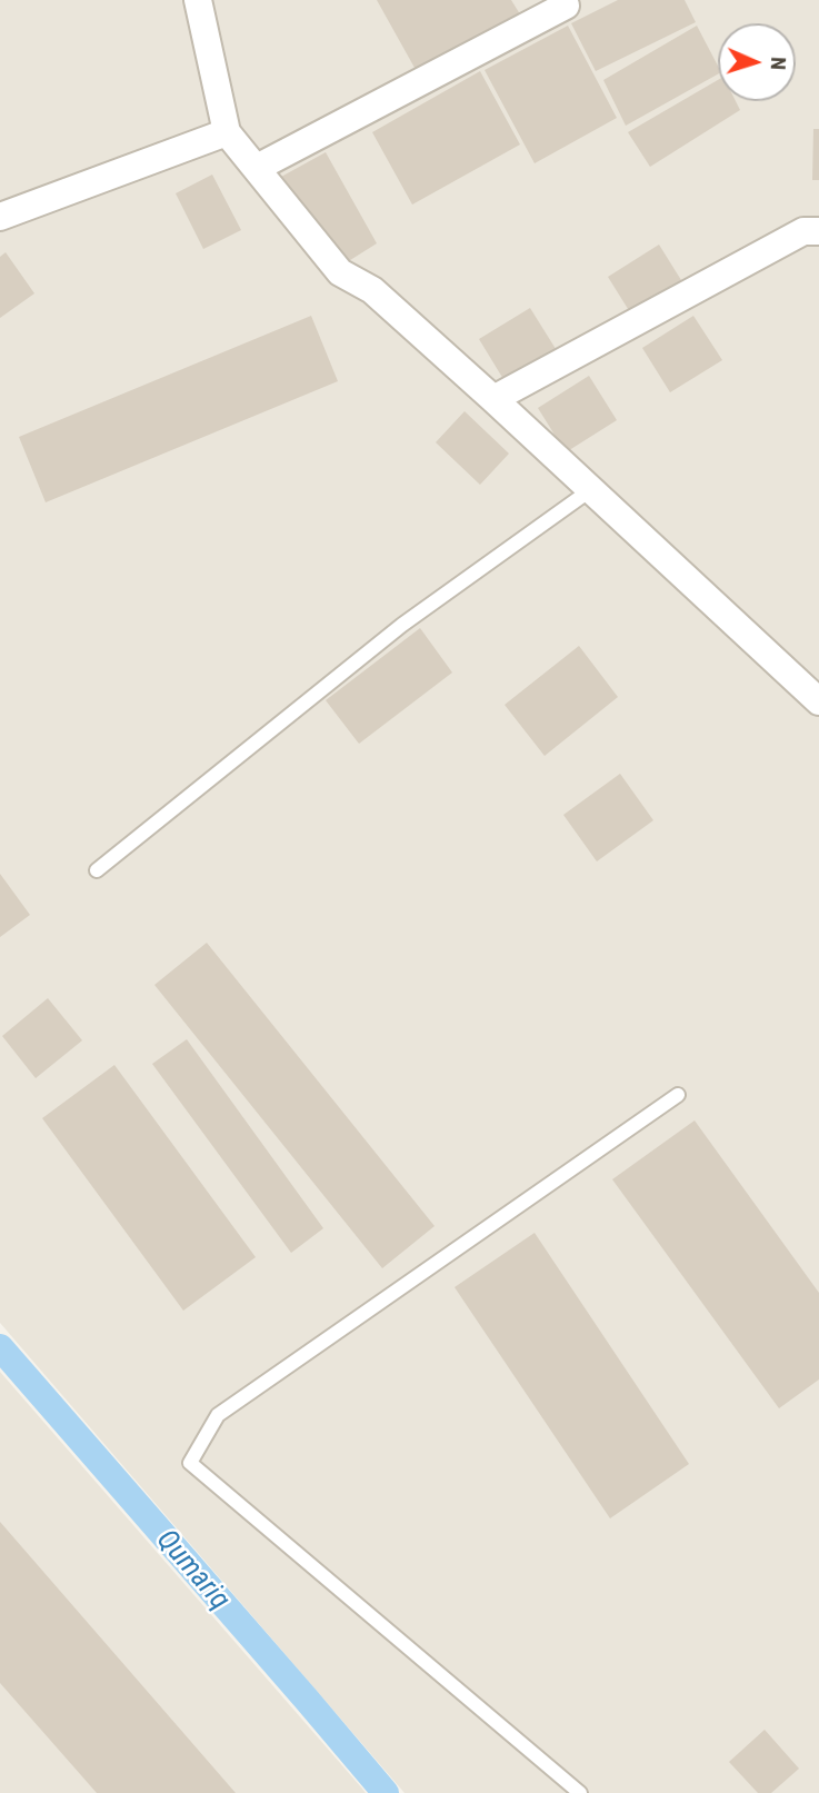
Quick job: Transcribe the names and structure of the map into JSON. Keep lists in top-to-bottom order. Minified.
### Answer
{"water":["Qumariq"],"north":"right"}
